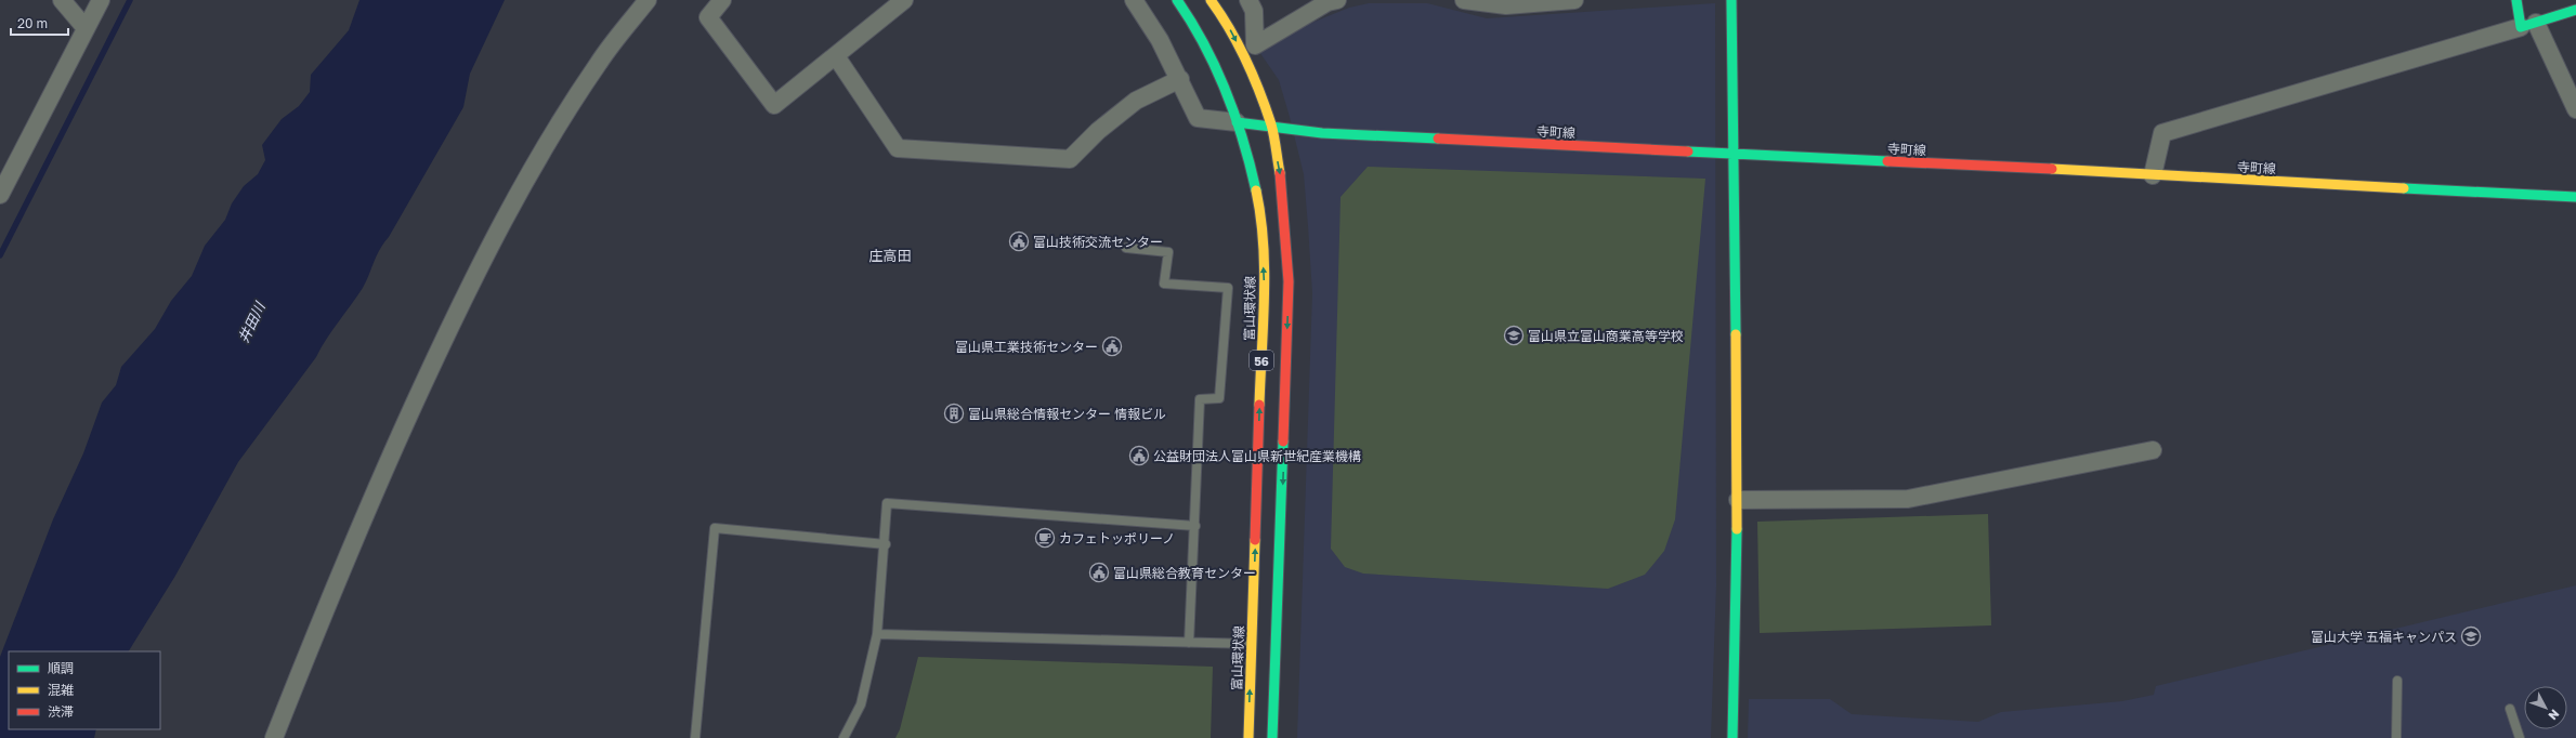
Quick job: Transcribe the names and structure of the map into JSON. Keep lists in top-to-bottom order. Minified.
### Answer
{"streets":{"street":["寺町線","富山環状線","56"]},"crossings":[["寺町線","富山環状線"],["寺町線","56"]],"districts":["庄高田"],"water":["井田川"],"places":{"public building":["富山技術交流センター","富山県工業技術センター","公益財団法人富山県新世紀産業機構","富山県総合教育センター"],"school or university":["富山県立富山商業高等学校","富山大学 五福キャンパス"],"building":["富山県総合情報センター 情報ビル"],"cafe":["カフェトッポリーノ"]},"legend":["順調","混雑","渋滞"],"scale_bar":"20 m","north":"bottom right"}
